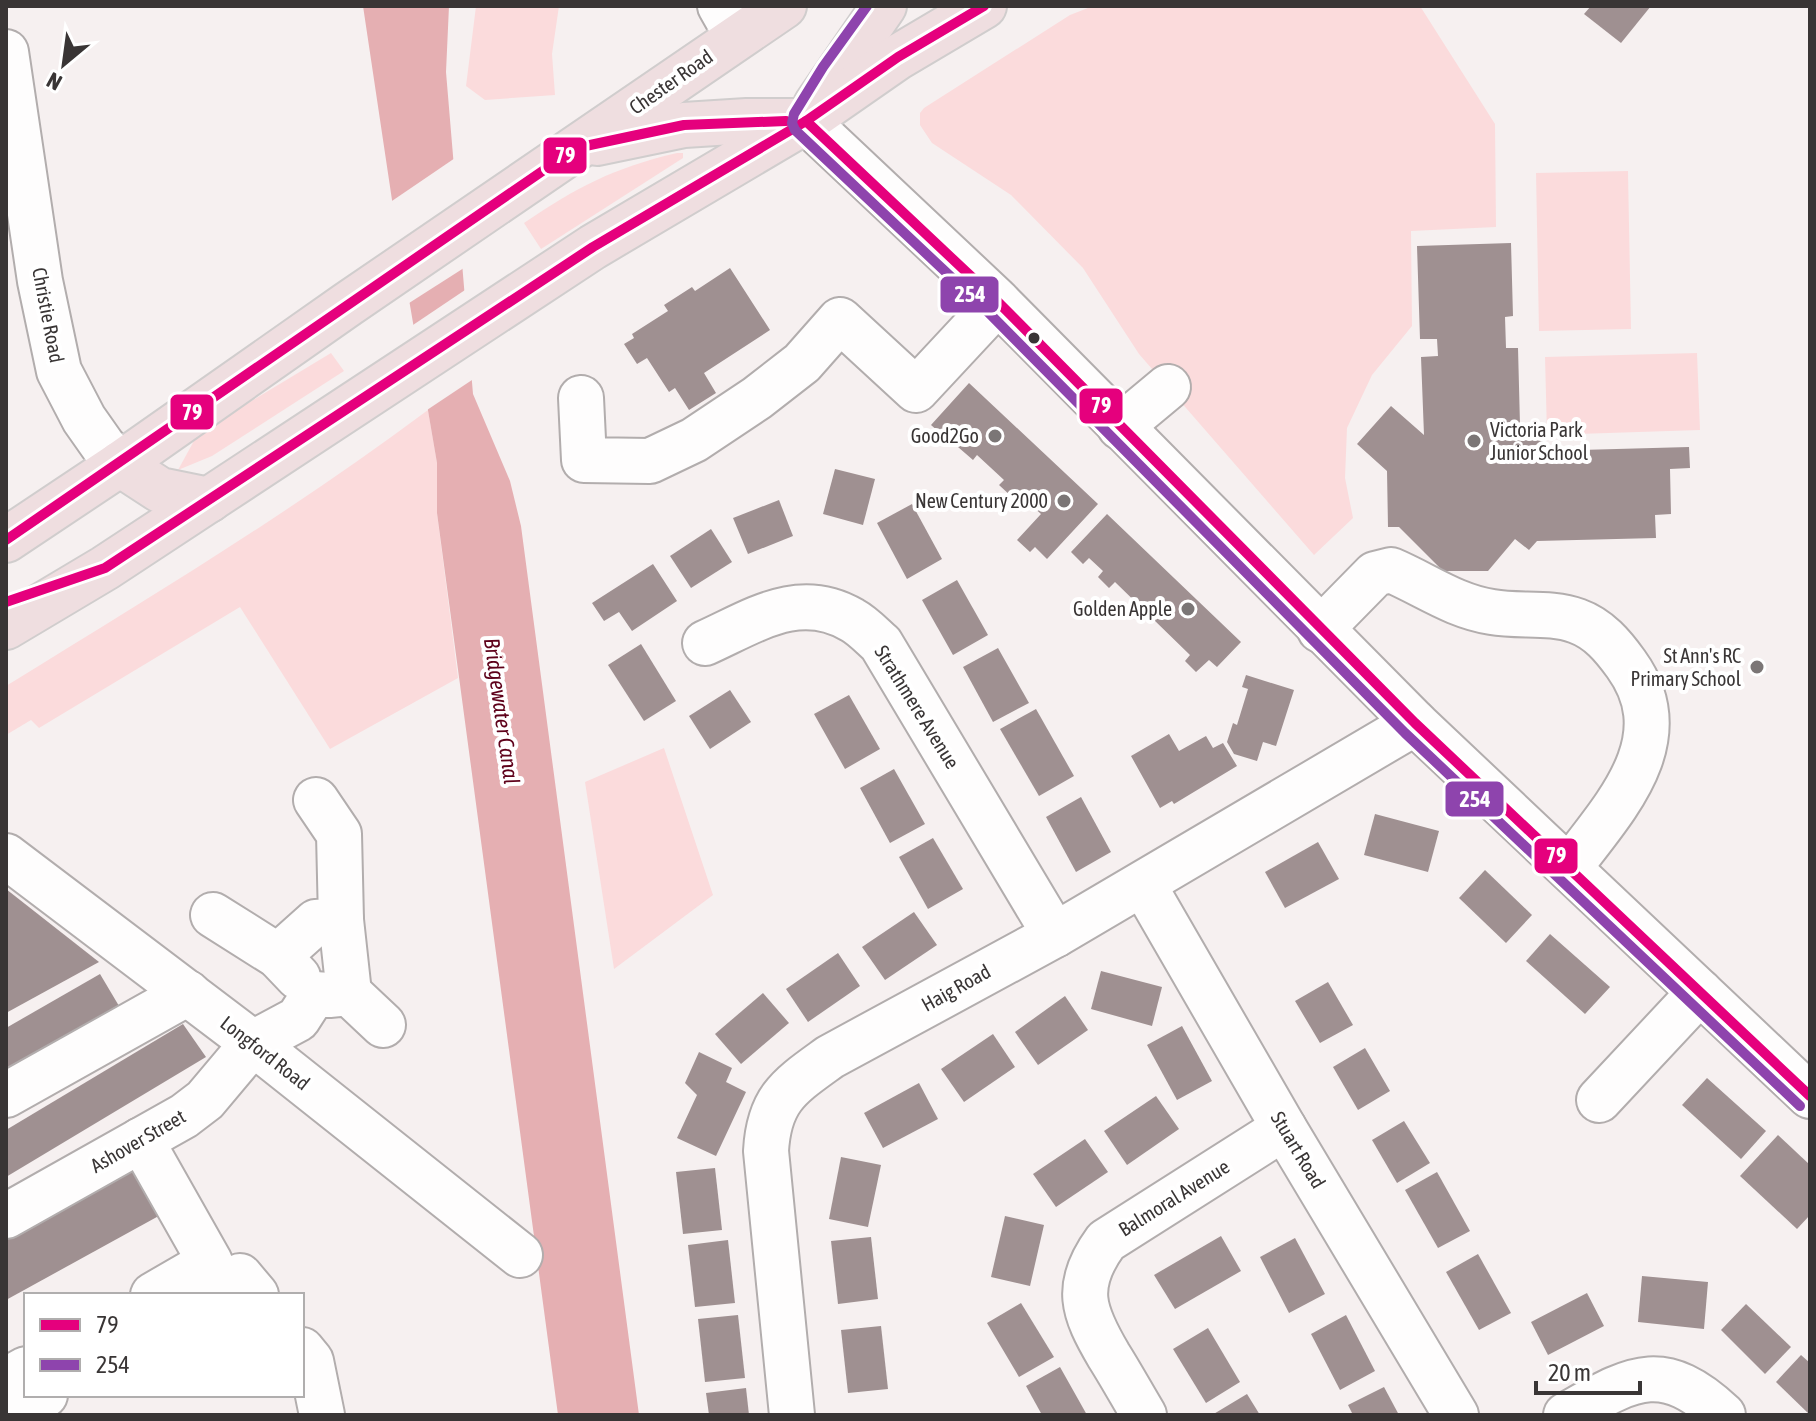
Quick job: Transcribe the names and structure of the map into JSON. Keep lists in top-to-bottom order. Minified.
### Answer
{"streets":{"highway":["Chester Road","Christie Road"],"street":["Strathmere Avenue","Haig Road","Longford Road","Ashover Street","Stuart Road","Balmoral Avenue"]},"crossings":[["Chester Road","Christie Road"],["Strathmere Avenue","Haig Road"],["Haig Road","Stuart Road"],["Longford Road","Ashover Street"],["Stuart Road","Balmoral Avenue"]],"water":["Bridgewater Canal"],"places":["Good2Go","Victoria Park Junior School","New Century 2000","Golden Apple","St Ann's RC Primary School"],"lines":["transit line 79","transit line 254"],"legend":["79","254"],"scale_bar":"20 m","north":"bottom left"}
